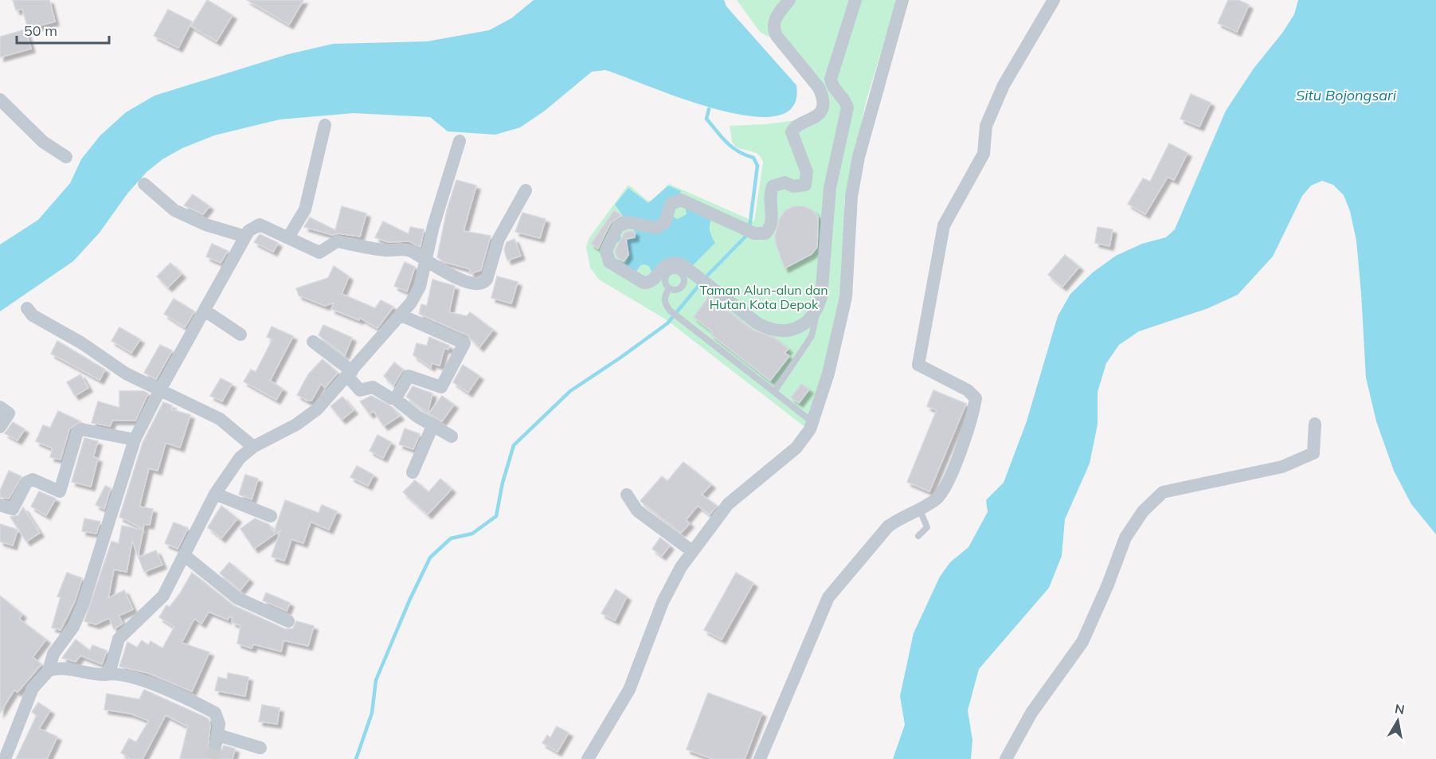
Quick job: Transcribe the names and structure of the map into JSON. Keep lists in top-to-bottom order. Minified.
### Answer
{"water":["Situ Bojongsari"],"parks":["Taman Alun-alun dan Hutan Kota Depok"],"scale_bar":"50 m","north":"top"}
